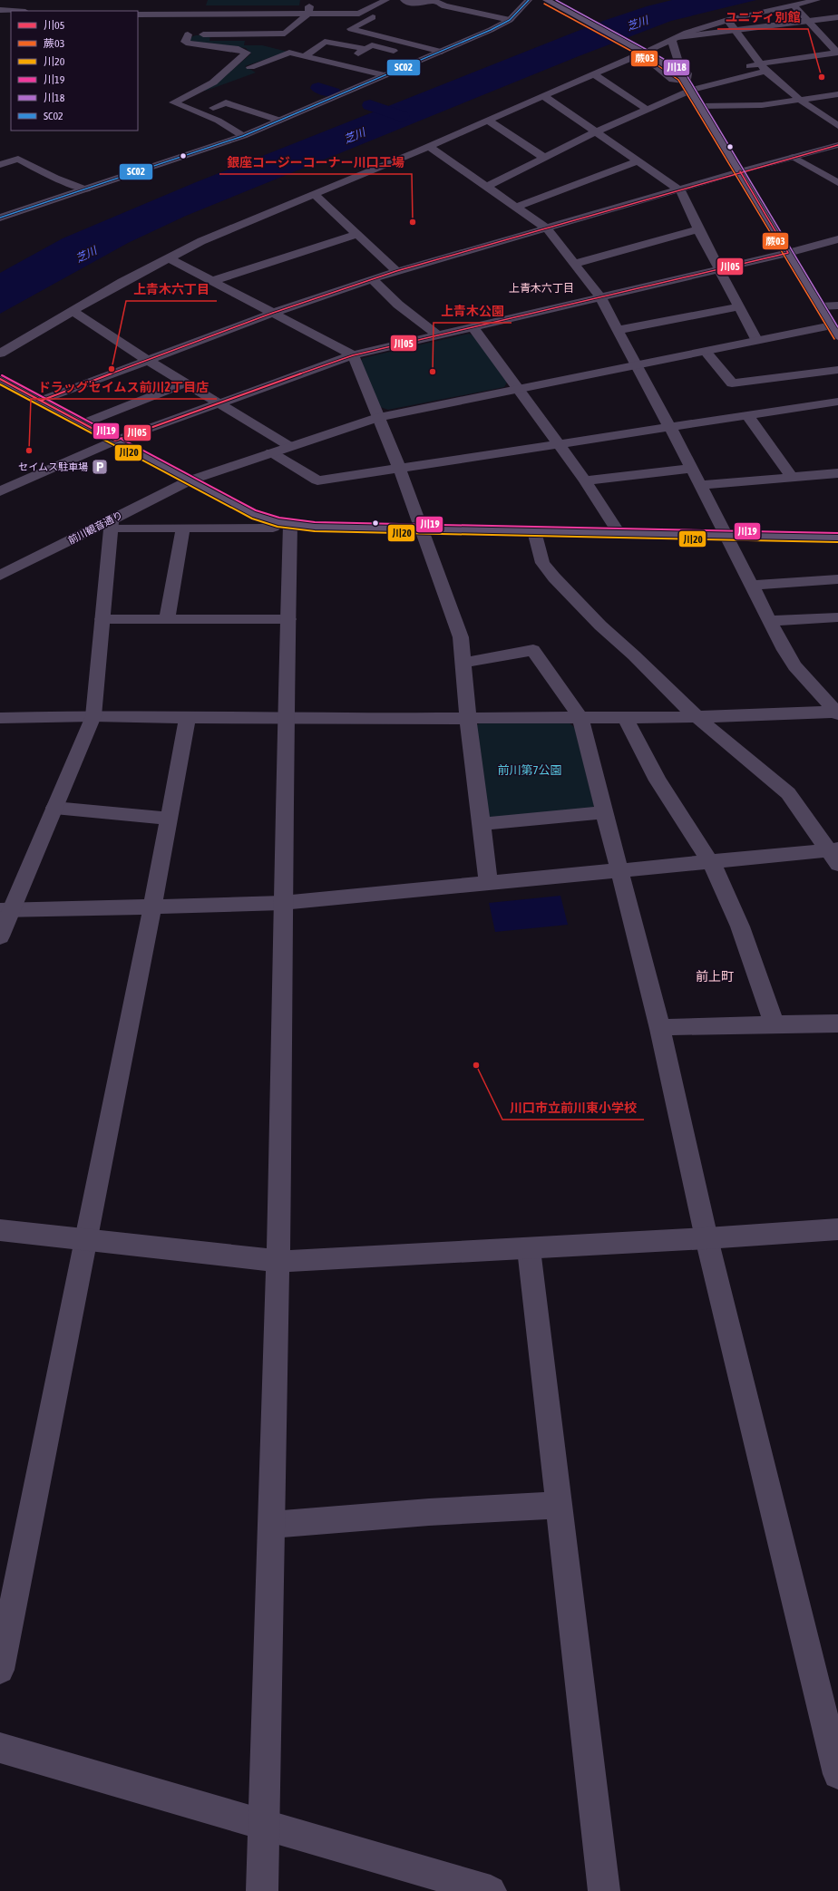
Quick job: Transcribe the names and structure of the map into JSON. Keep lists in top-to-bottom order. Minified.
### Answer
{"streets":{"street":["前川観音通り"]},"districts":["上青木六丁目","前上町"],"water":["芝川"],"parks":["前川第7公園"],"places":{"other":["ユニディ別館","銀座コージーコーナー川口工場","上青木六丁目","上青木公園","ドラッグセイムス前川2丁目店","川口市立前川東小学校"],"parking":["セイムス駐車場"]},"lines":["transit line 川18","transit line SC02","transit line 蕨03","transit line 川05","transit line 川19","transit line 川20"],"legend":["川05","蕨03","川20","川19","川18","SC02"]}
